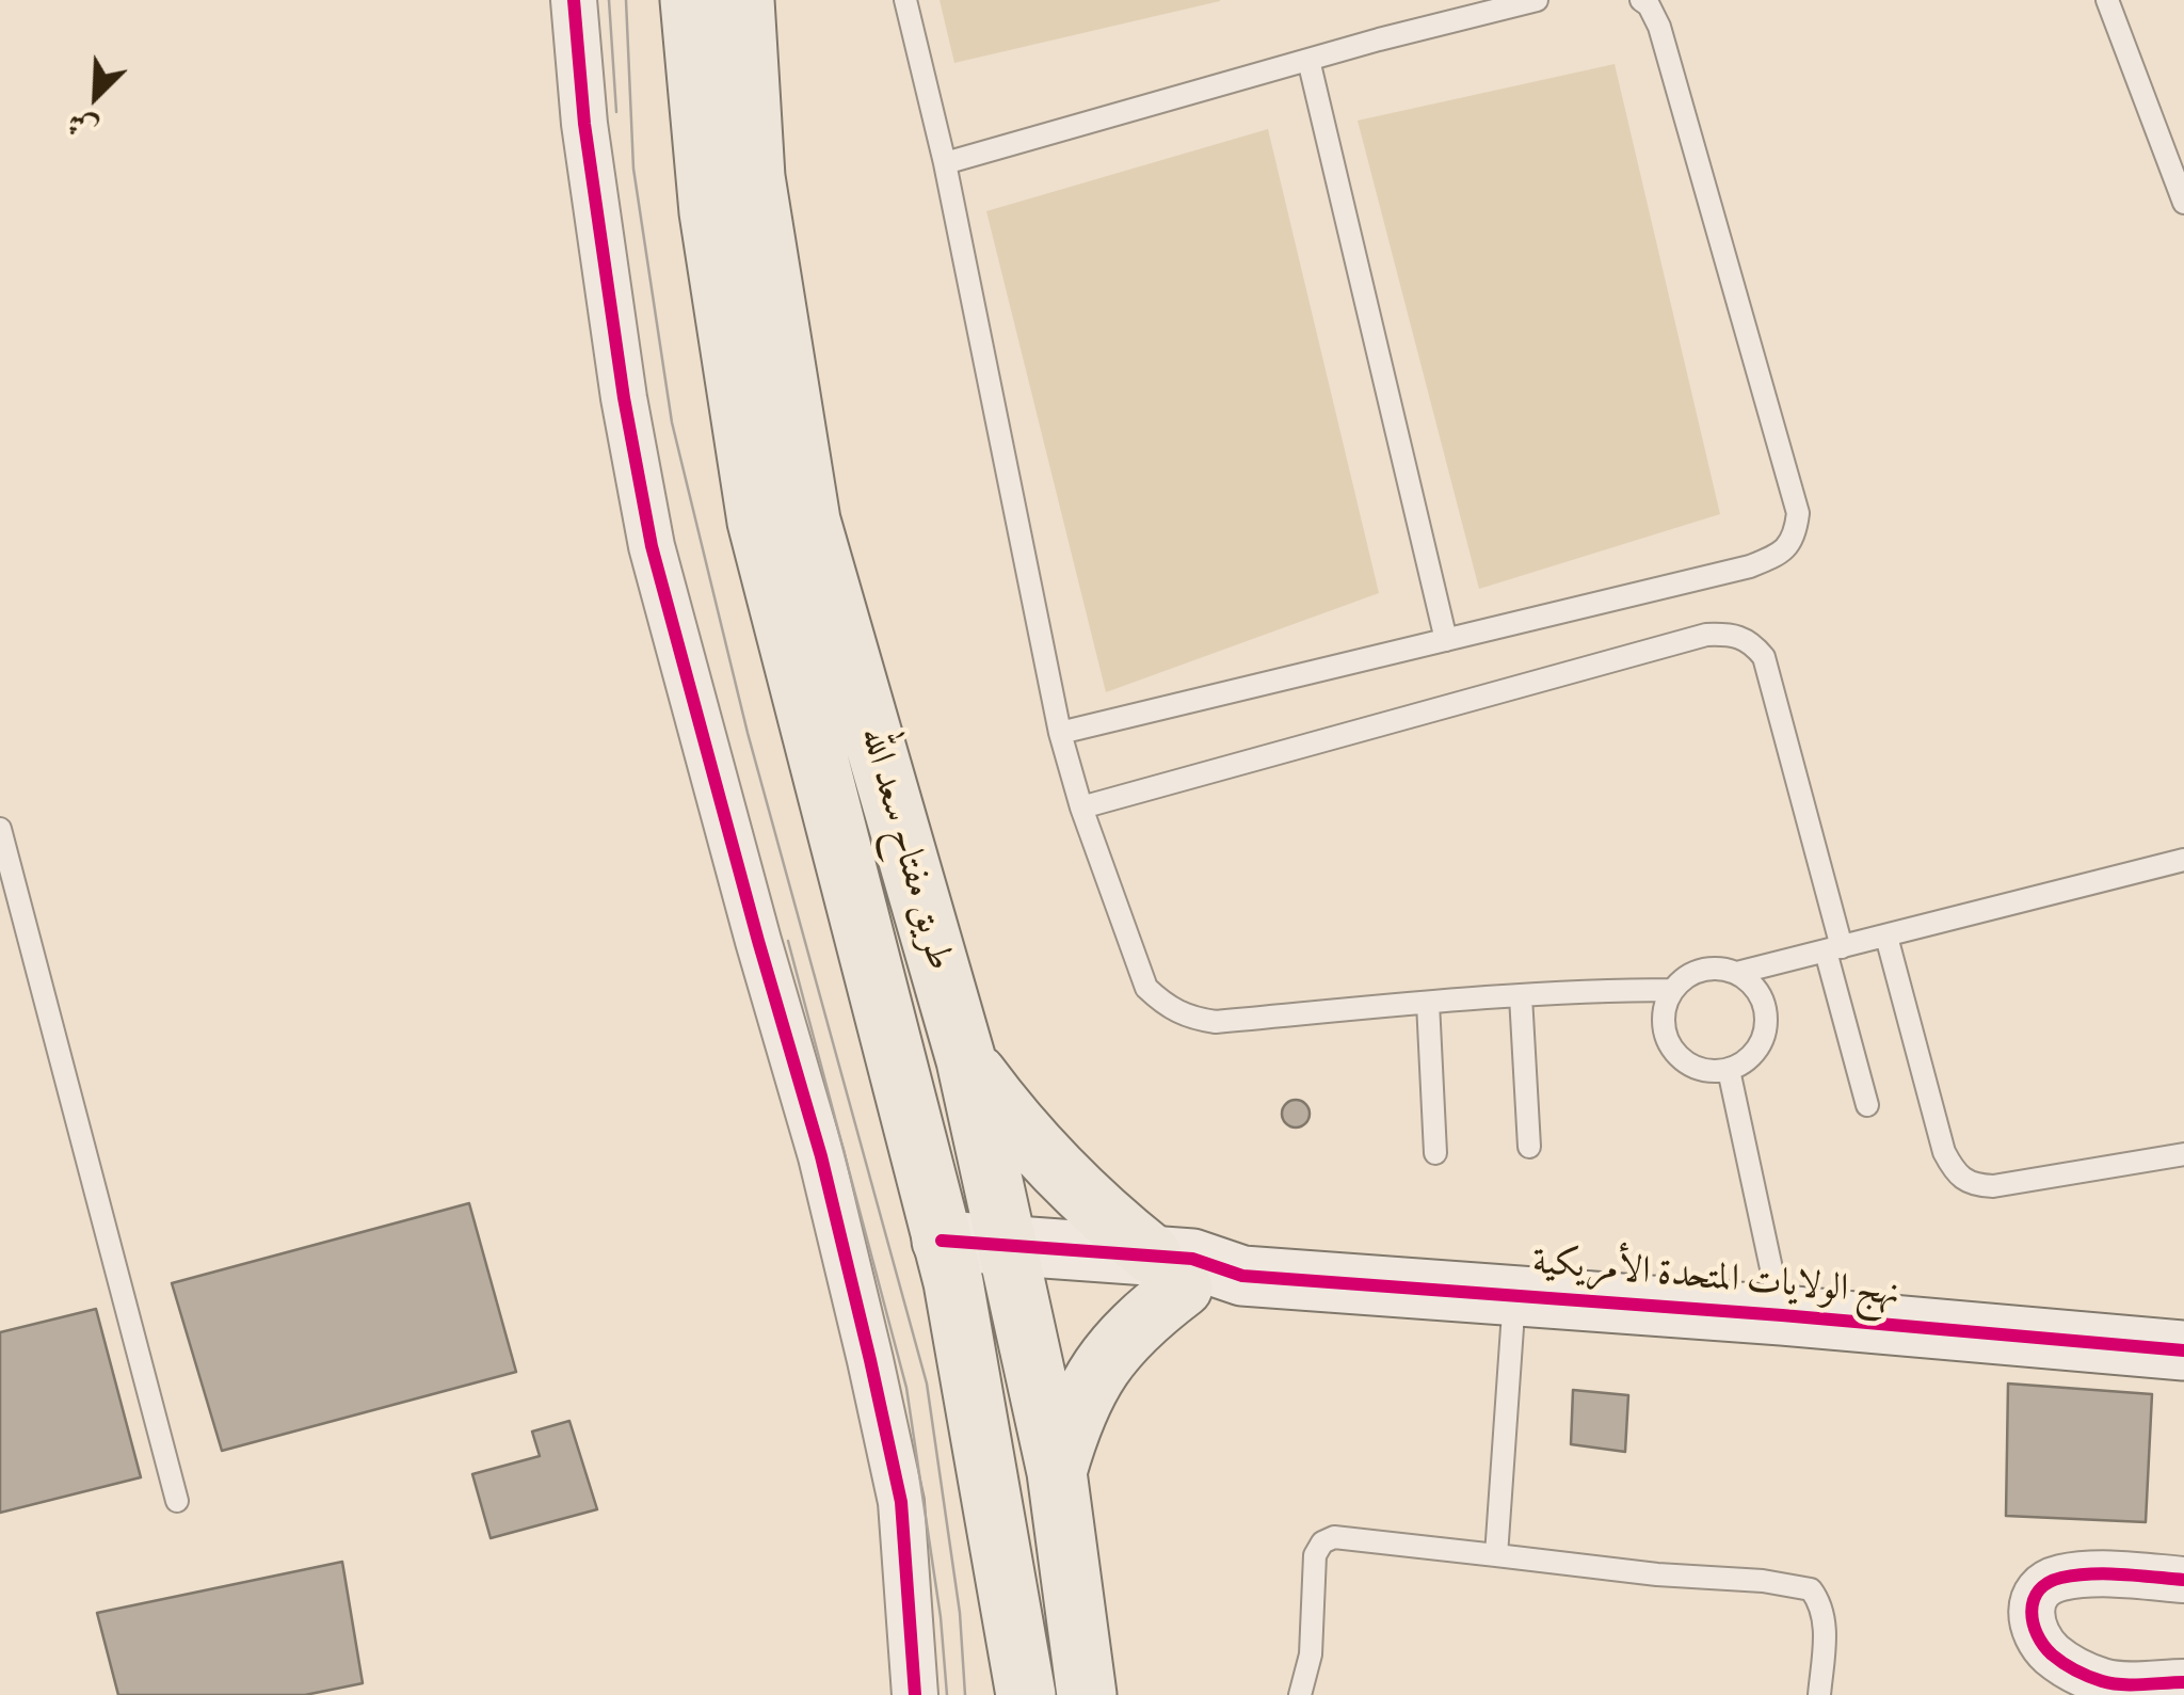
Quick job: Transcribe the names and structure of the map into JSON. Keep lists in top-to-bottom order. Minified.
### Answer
{"streets":{"highway":["طريق مفتاح سعد الله"],"street":["نهج الولايات المتحدة الأمريكية"]},"crossings":[["طريق مفتاح سعد الله","نهج الولايات المتحدة الأمريكية"]],"north":"bottom left"}
